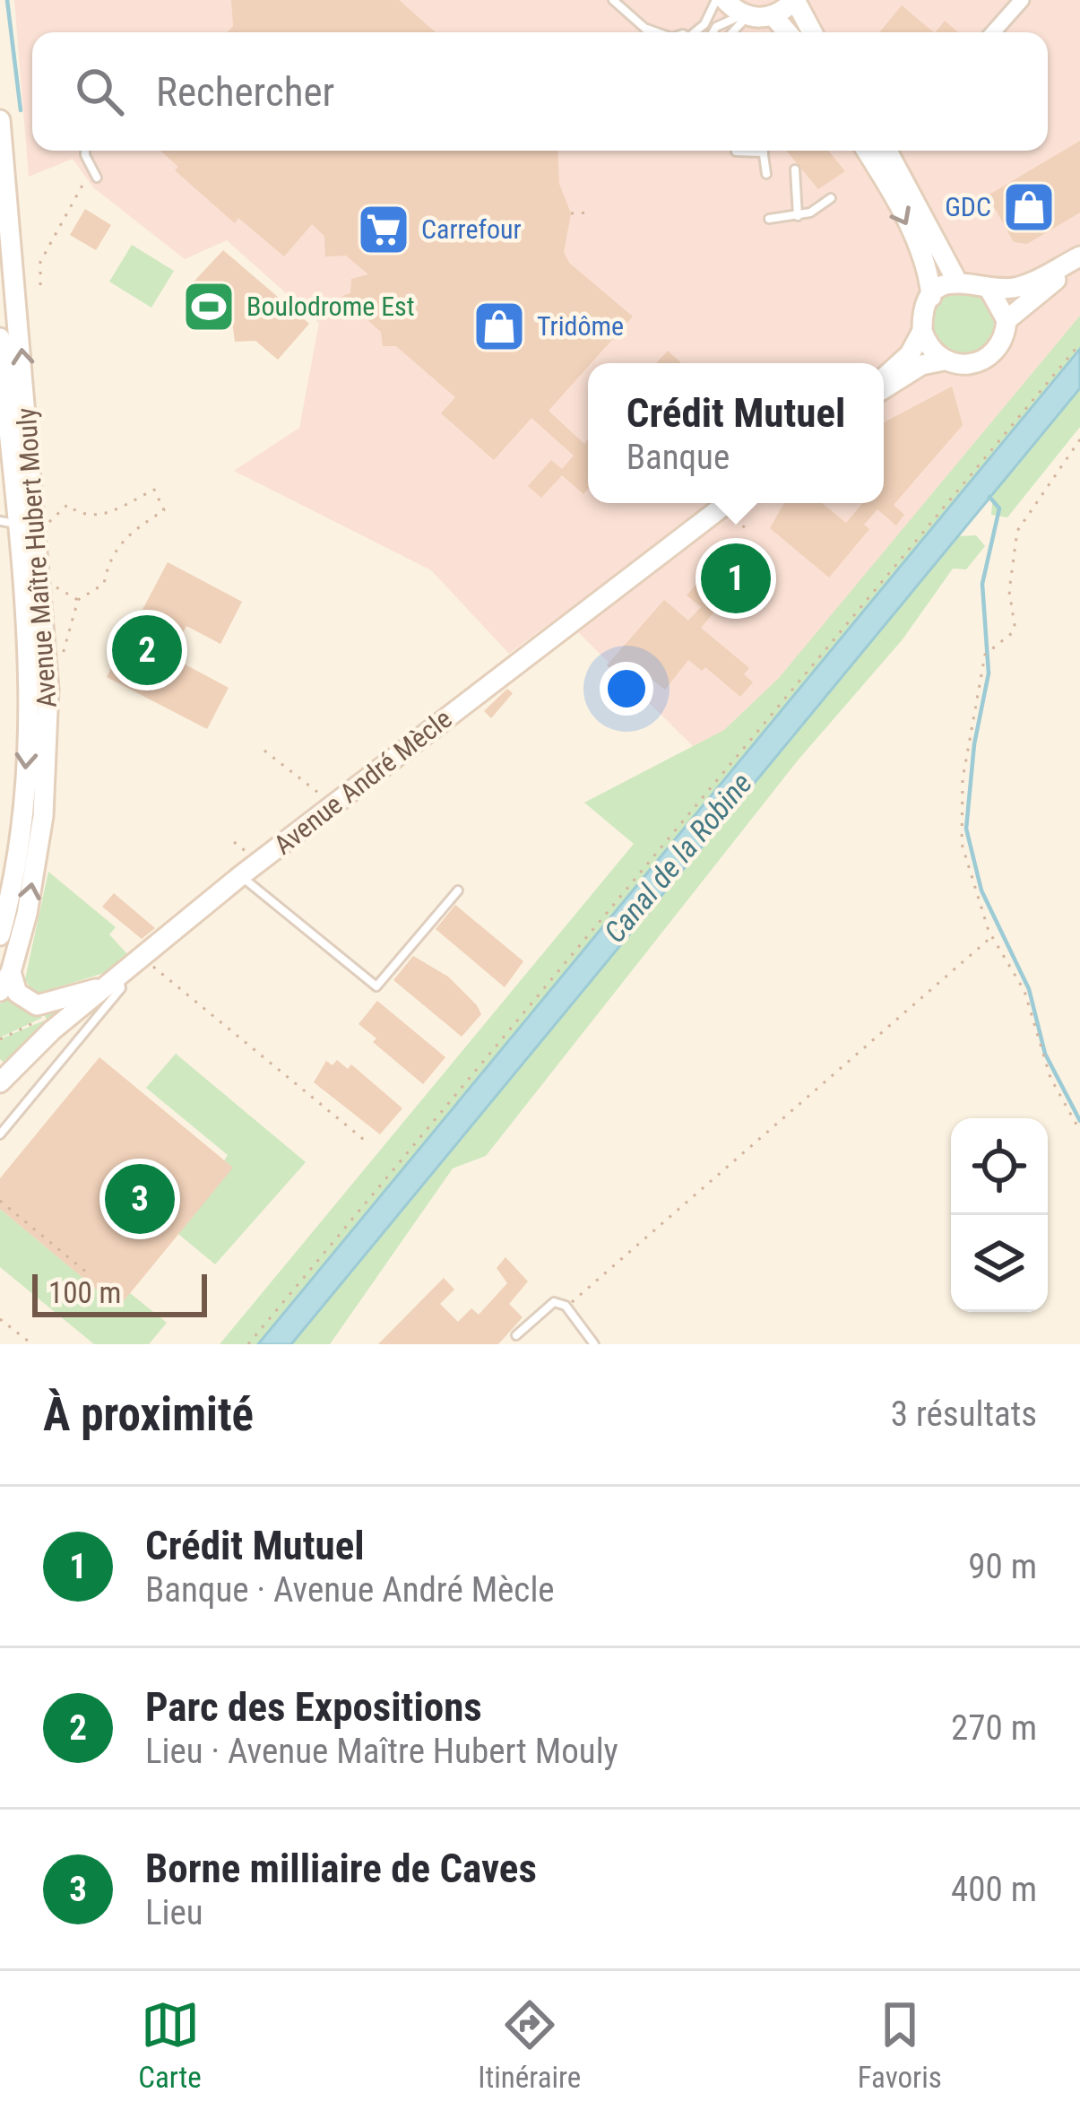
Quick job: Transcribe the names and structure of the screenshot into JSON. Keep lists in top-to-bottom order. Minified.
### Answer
{"streets":{"street":["Avenue Maître Hubert Mouly","Avenue André Mècle"]},"water":["Canal de la Robine"],"places":{"shop":["GDC","Tridôme"],"supermarket":["Carrefour"],"sports":["Boulodrome Est"]},"scale_bar":"100 m","page":{"search":"Rechercher","popup":["Crédit Mutuel","Banque"],"pins":["1","2","3"],"scale":"100 m","heading":["À proximité","3 résultats"],"list":[{"mark":"1","name":"Crédit Mutuel","note":"Banque · Avenue André Mècle","value":"90 m"},{"mark":"2","name":"Parc des Expositions","note":"Lieu · Avenue Maître Hubert Mouly","value":"270 m"},{"mark":"3","name":"Borne milliaire de Caves","note":"Lieu","value":"400 m"}],"nav":["Carte","Itinéraire","Favoris"]}}
